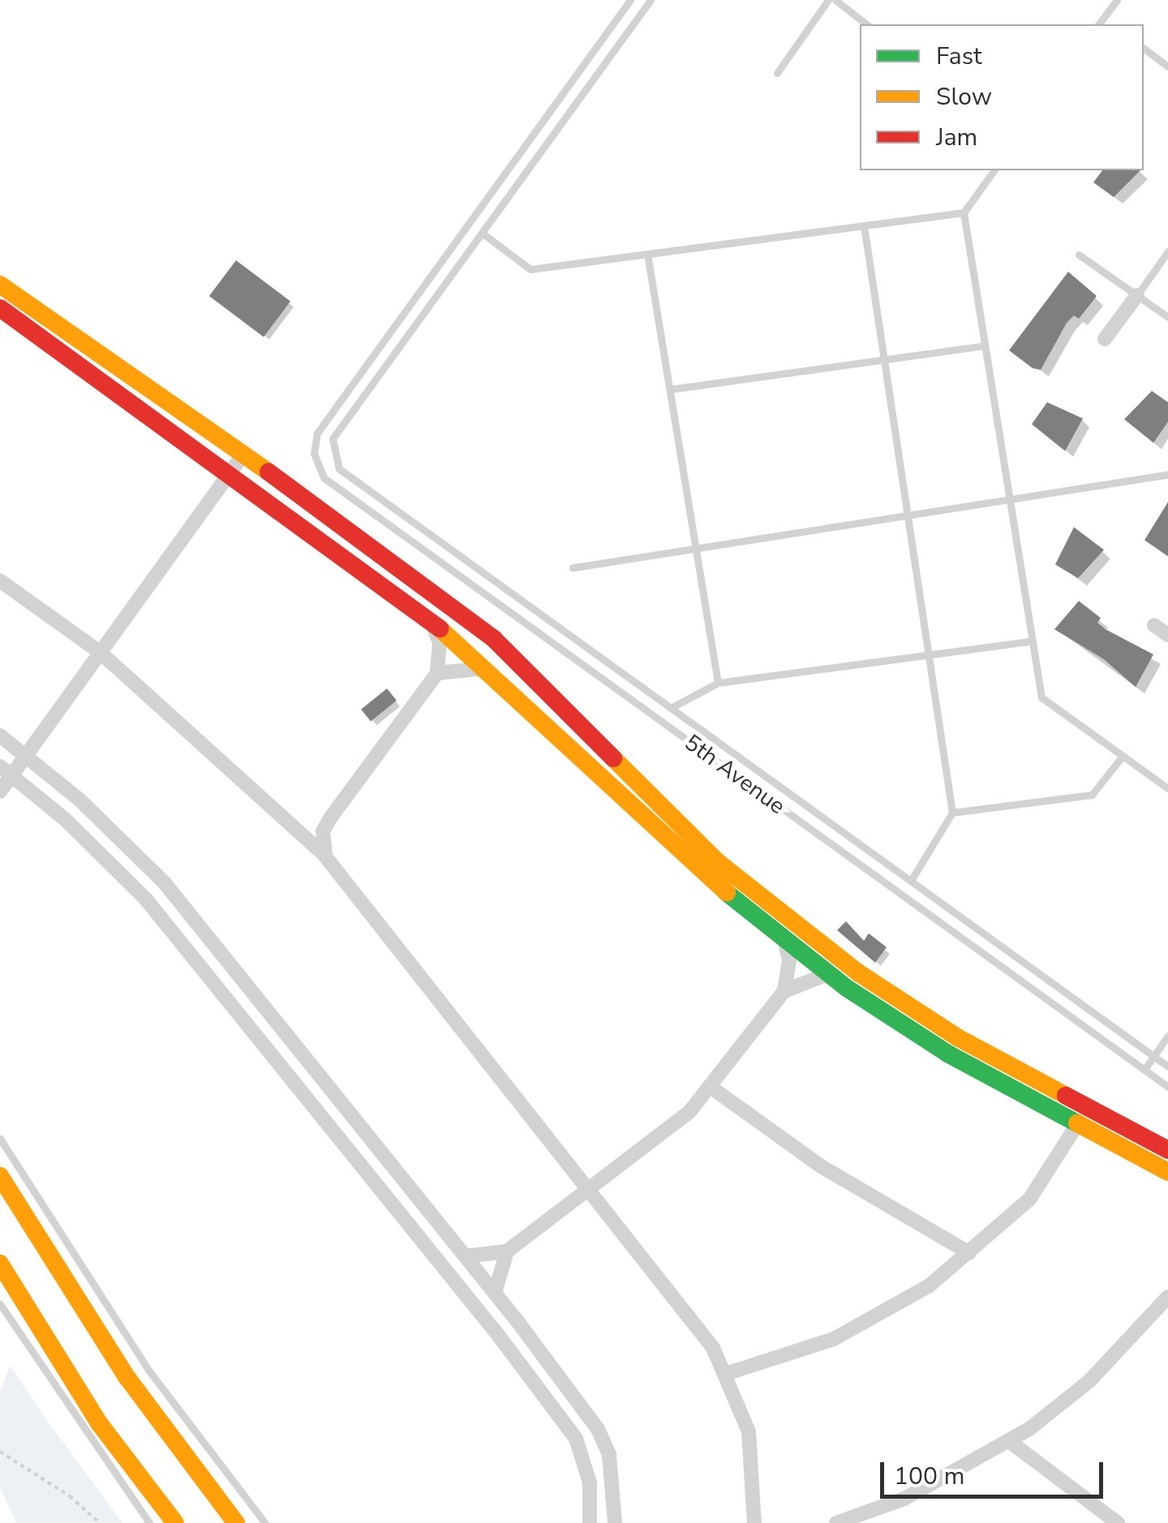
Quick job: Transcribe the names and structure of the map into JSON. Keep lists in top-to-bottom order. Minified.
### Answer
{"streets":{"lane":["5th Avenue"]},"legend":["Fast","Slow","Jam"],"scale_bar":"100 m"}
